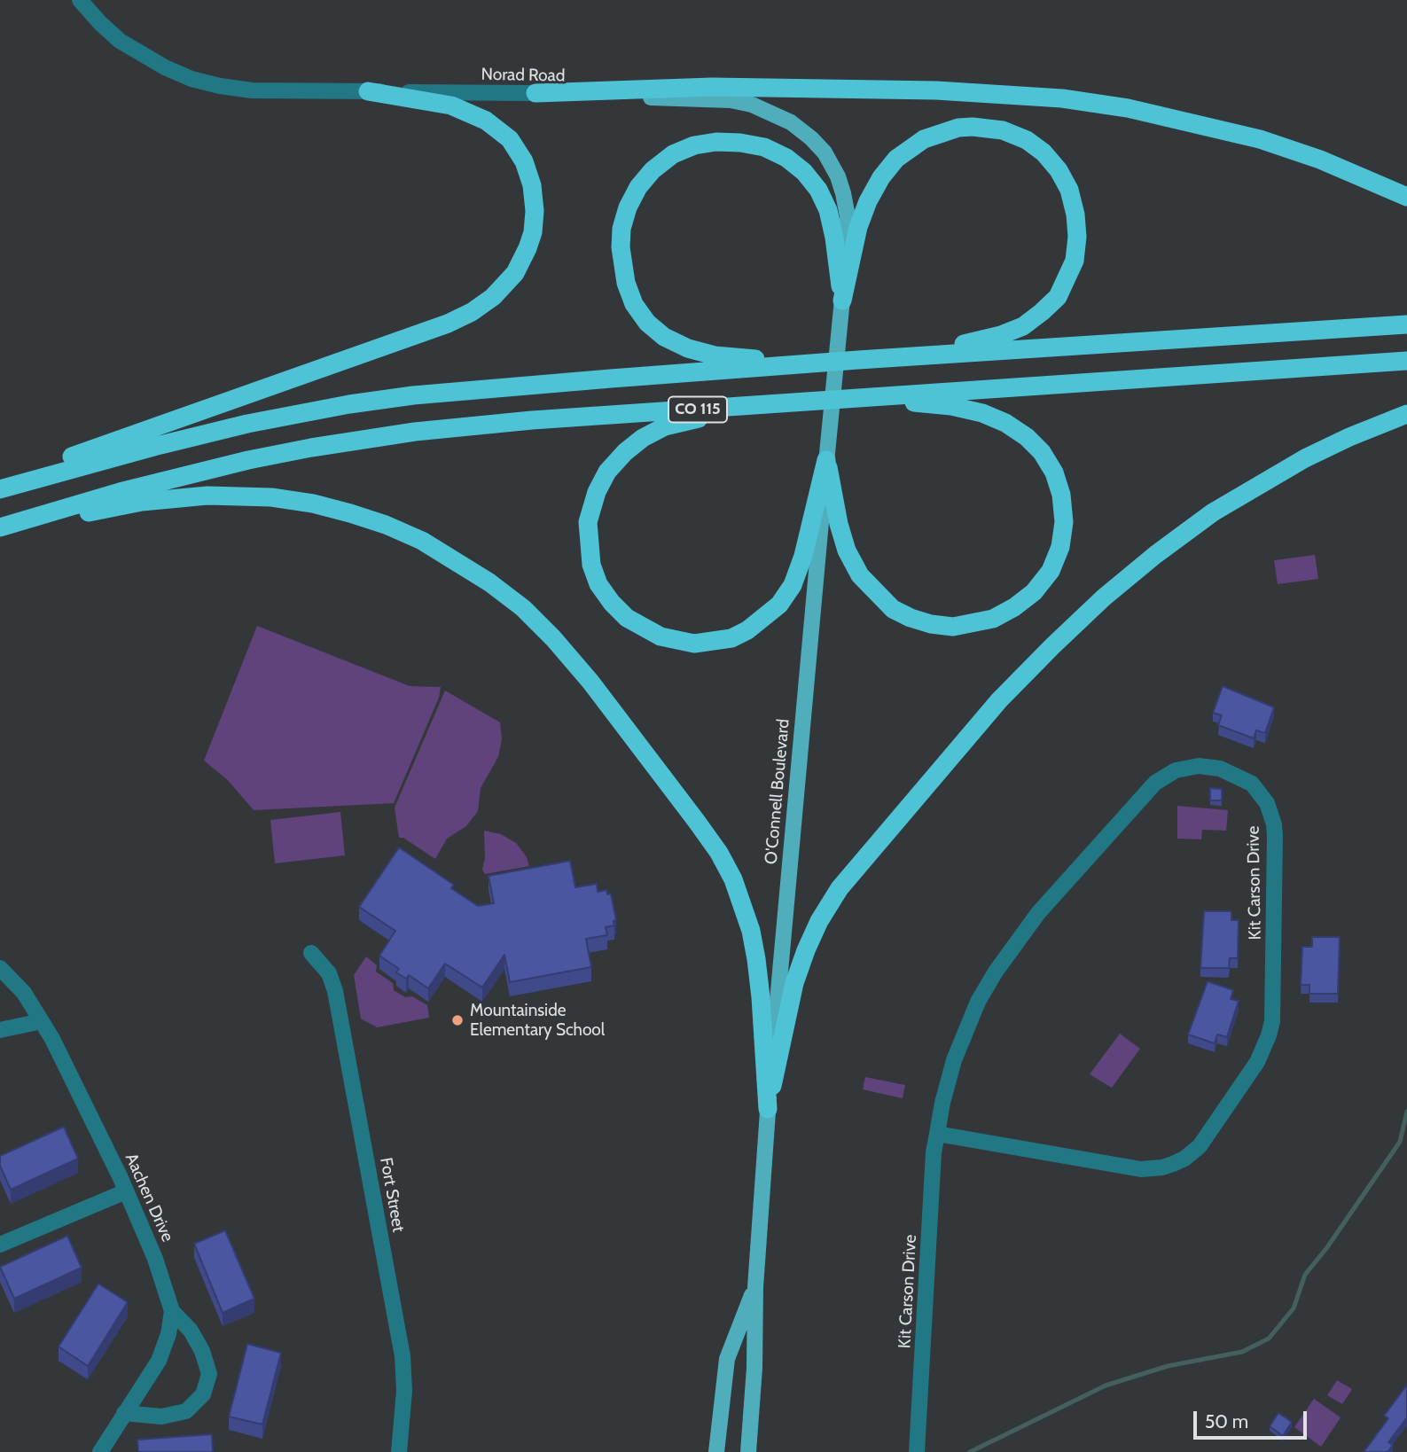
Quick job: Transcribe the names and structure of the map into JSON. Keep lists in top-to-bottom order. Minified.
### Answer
{"streets":{"highway":["CO 115"],"main road":["Norad Road","O'Connell Boulevard"],"street":["Kit Carson Drive","Fort Street","Aachen Drive"]},"crossings":[["Norad Road","O'Connell Boulevard"]],"places":["Mountainside Elementary School"],"scale_bar":"50 m"}
